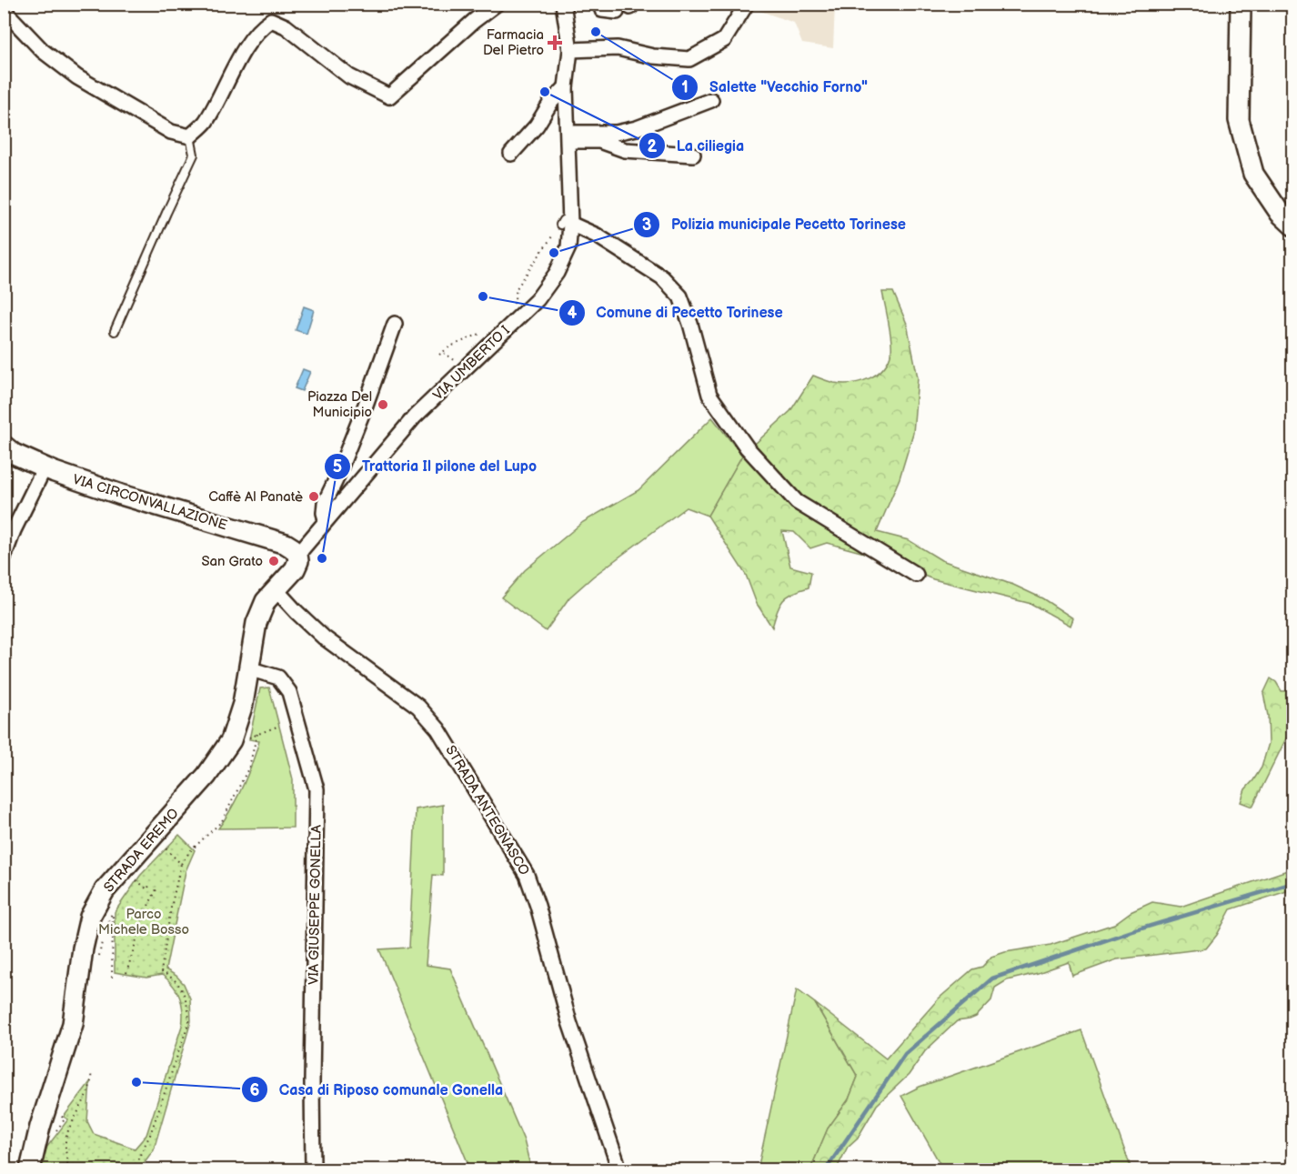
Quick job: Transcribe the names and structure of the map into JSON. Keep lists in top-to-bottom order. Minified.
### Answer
{"streets":{"main road":["VIA CIRCONVALLAZIONE","STRADA EREMO"],"street":["VIA UMBERTO I","STRADA ANTEGNASCO","VIA GIUSEPPE GONELLA"]},"crossings":[["VIA UMBERTO I","VIA CIRCONVALLAZIONE"],["VIA UMBERTO I","STRADA EREMO"],["VIA CIRCONVALLAZIONE","STRADA EREMO"],["STRADA ANTEGNASCO","STRADA EREMO"],["STRADA EREMO","VIA GIUSEPPE GONELLA"]],"parks":["Parco Michele Bosso"],"places":{"other":["Salette \"Vecchio Forno\"","La ciliegia","Polizia municipale Pecetto Torinese","Comune di Pecetto Torinese","Piazza Del Municipio","Caffè Al Panatè","Trattoria Il pilone del Lupo","San Grato","Casa di Riposo comunale Gonella"],"health":["Farmacia Del Pietro"]}}
